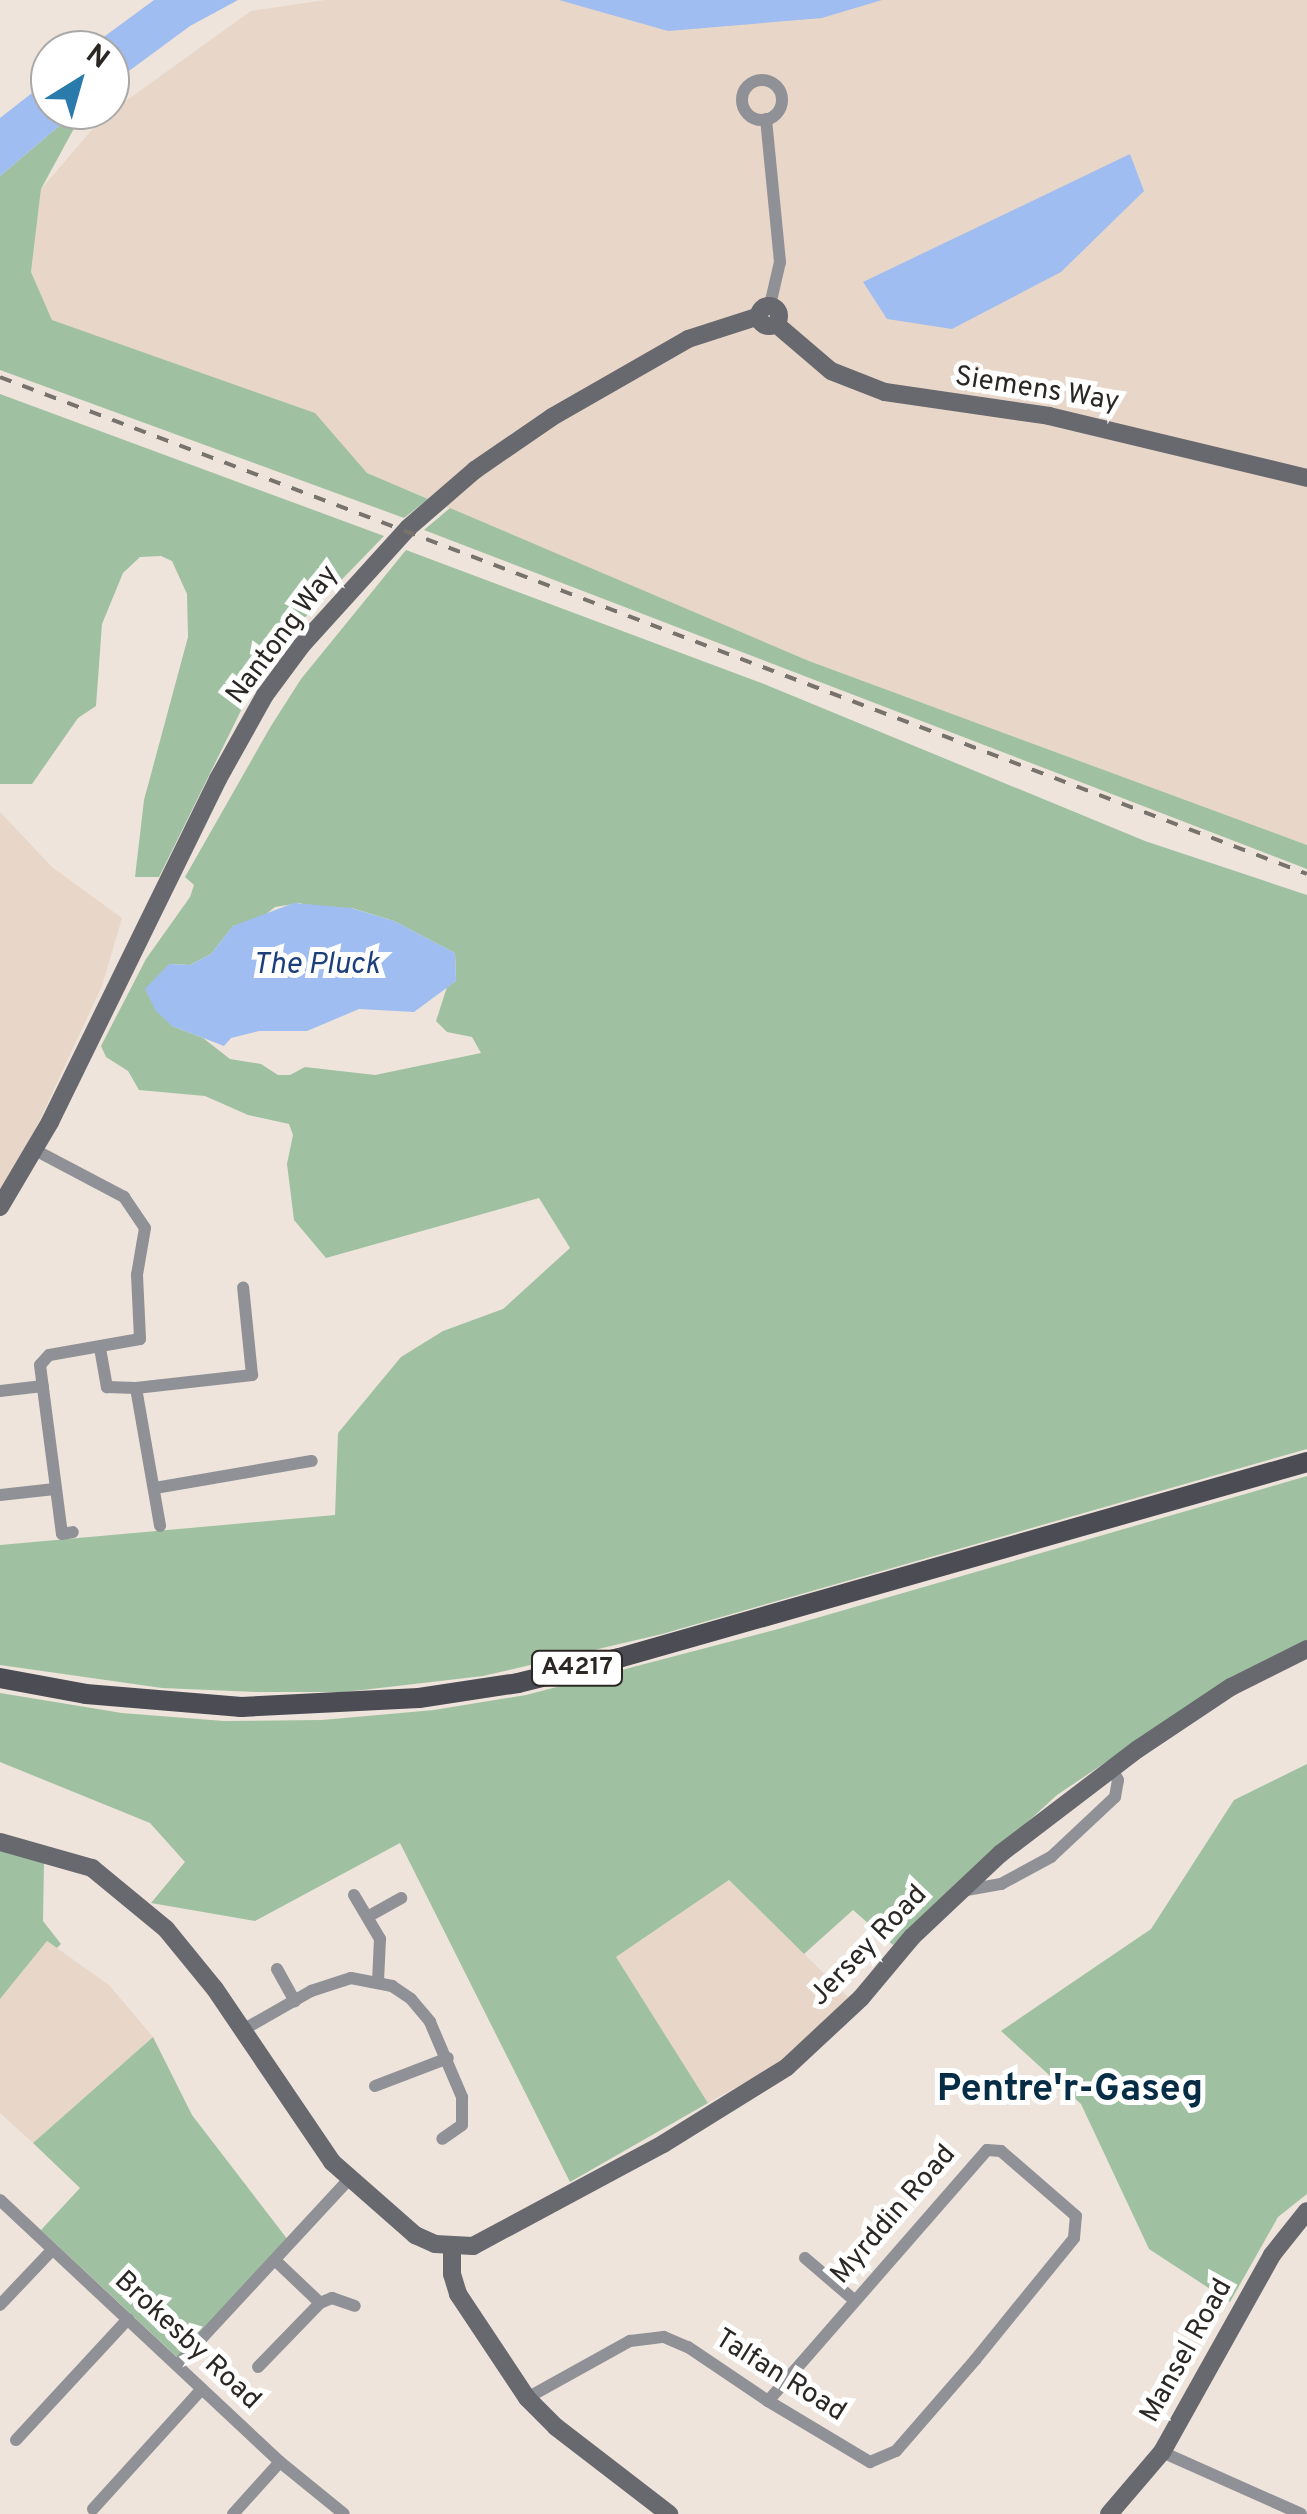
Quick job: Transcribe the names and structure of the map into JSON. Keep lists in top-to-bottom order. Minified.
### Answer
{"streets":{"main road":["A4217"],"street":["Siemens Way","Nantong Way","Jersey Road","Myrddin Road","Brokesby Road","Mansel Road","Talfan Road"]},"crossings":[["Siemens Way","Nantong Way"],["Myrddin Road","Talfan Road"]],"districts":["Pentre'r-Gaseg"],"water":["The Pluck"],"north":"top right"}
